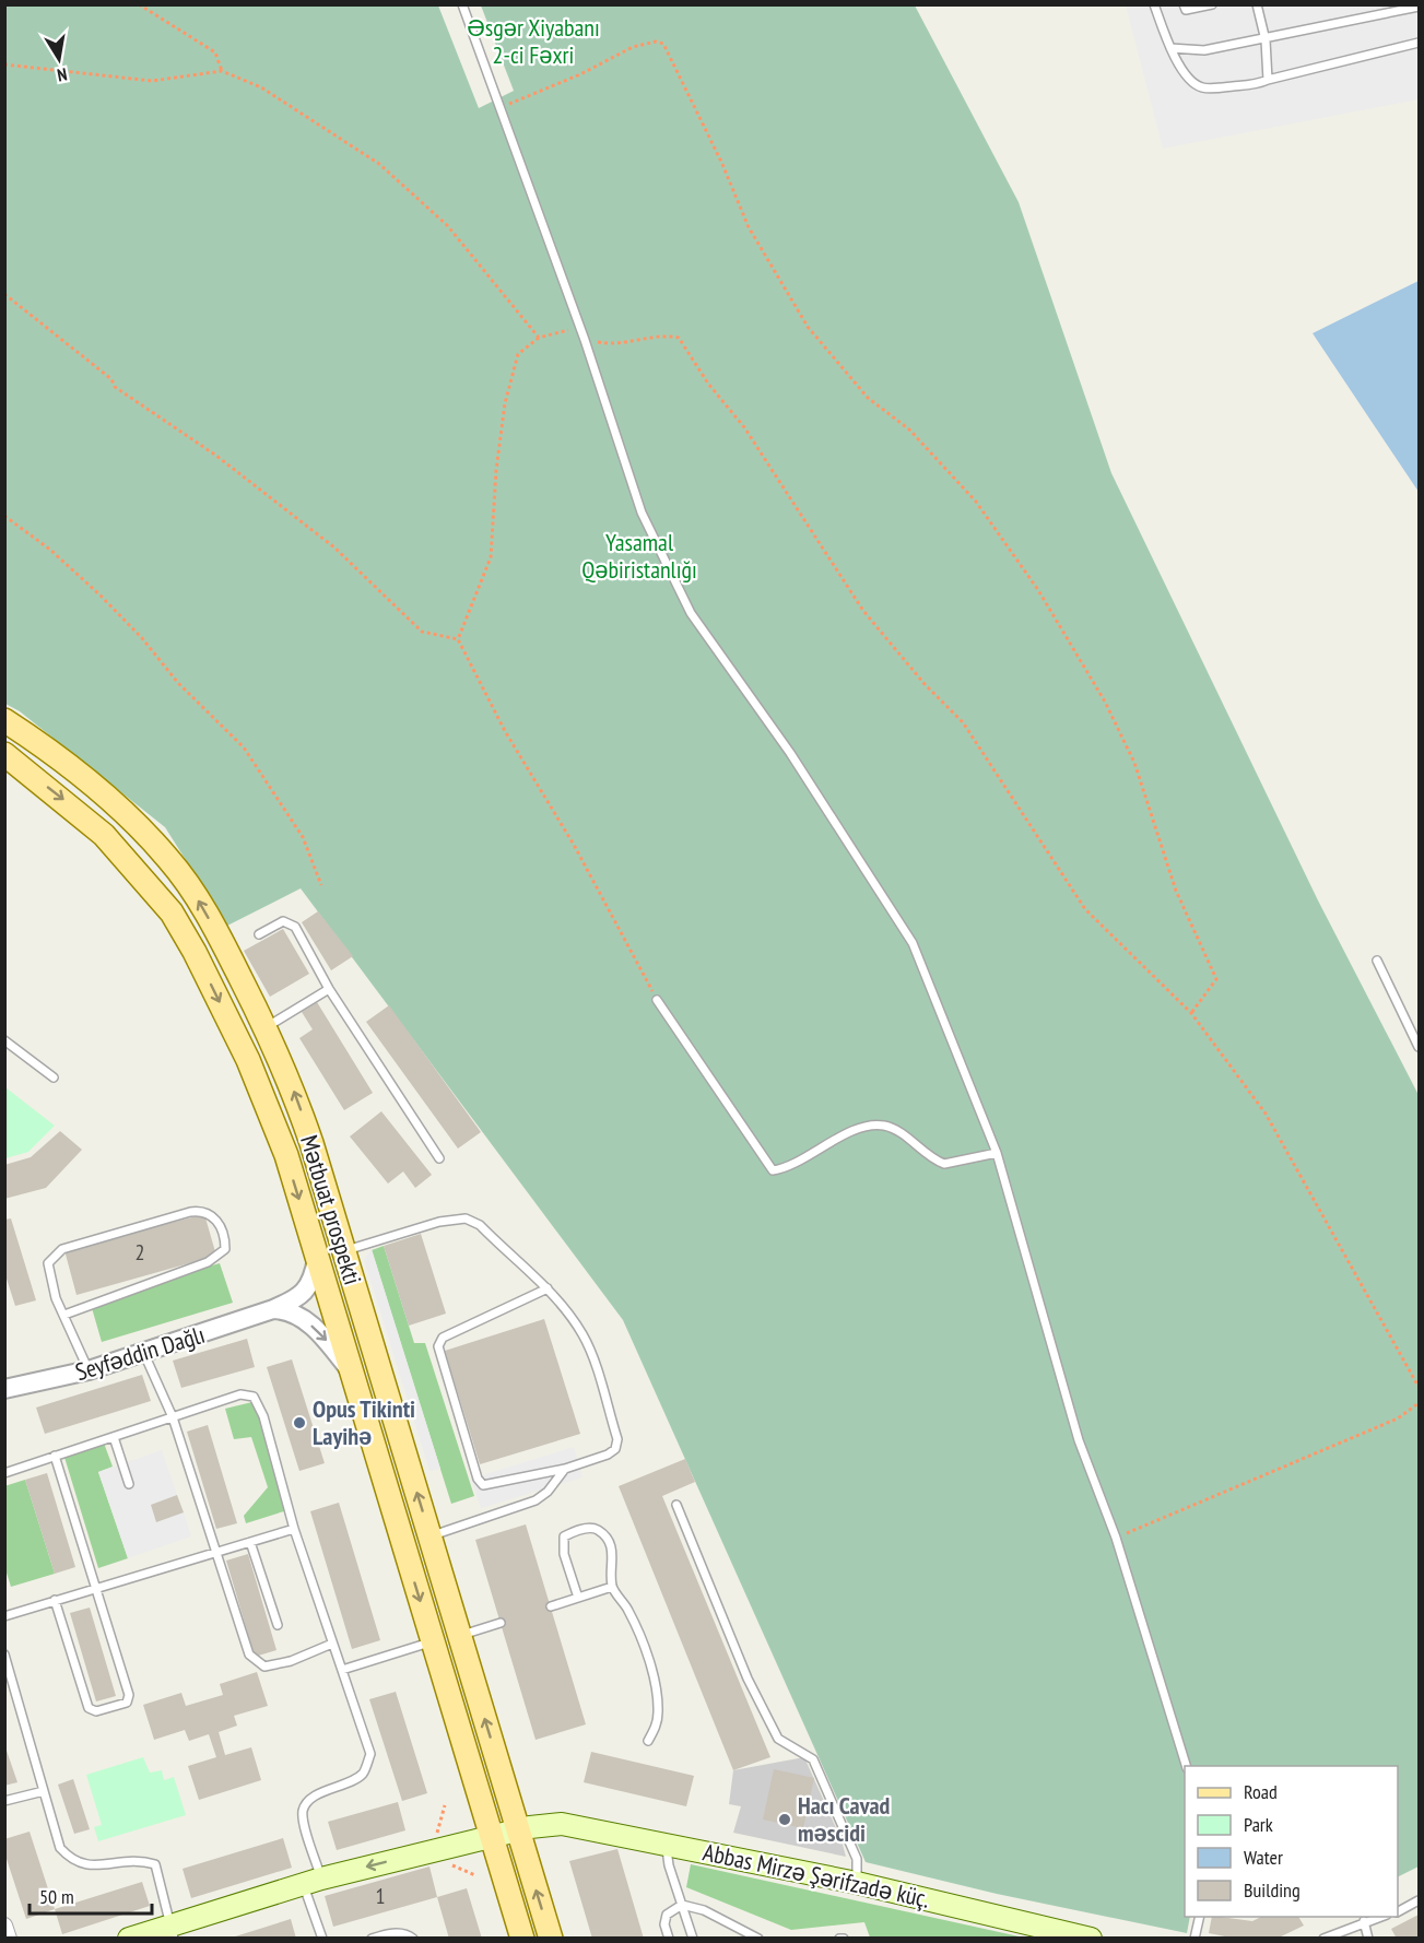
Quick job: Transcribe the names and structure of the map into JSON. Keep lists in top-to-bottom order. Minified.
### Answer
{"streets":{"main road":["Mətbuat prospekti","Abbas Mirzə Şərifzadə küç."],"street":["Seyfəddin Dağlı"]},"crossings":[["Mətbuat prospekti","Seyfəddin Dağlı"],["Mətbuat prospekti","Abbas Mirzə Şərifzadə küç."]],"parks":["Əsgər Xiyabanı 2-ci Fəxri","Yasamal Qəbiristanlığı"],"places":["Opus Tikinti Layihə","Hacı Cavad məscidi"],"house_numbers":["2","1"],"legend":["Road","Park","Water","Building"],"scale_bar":"50 m","north":"bottom"}
